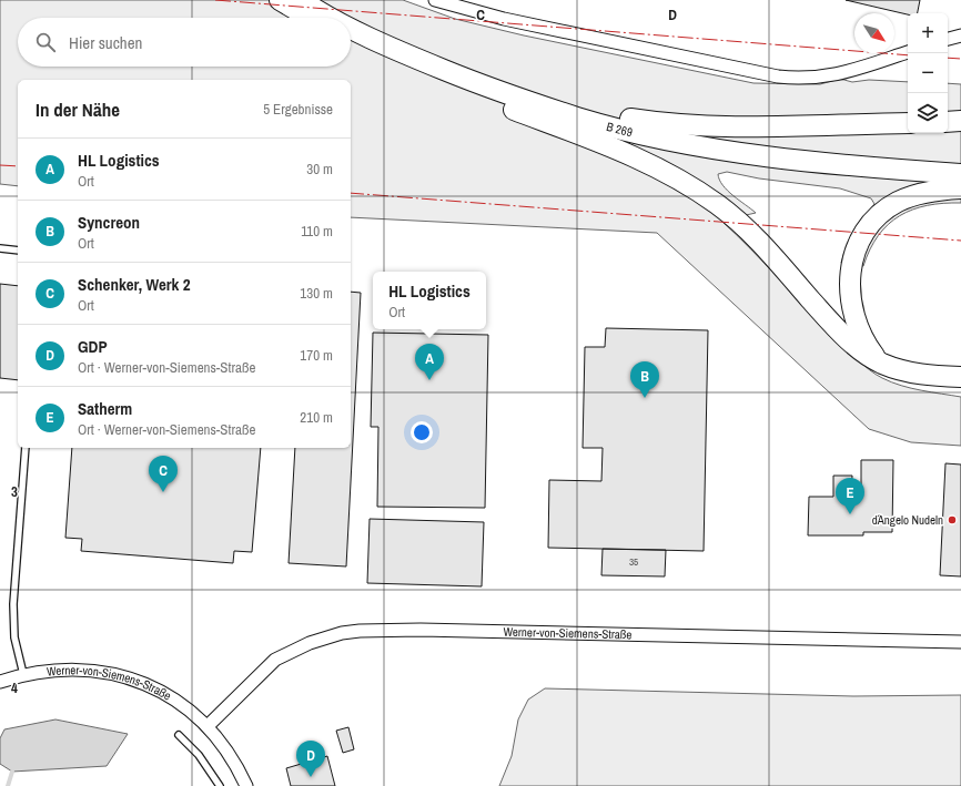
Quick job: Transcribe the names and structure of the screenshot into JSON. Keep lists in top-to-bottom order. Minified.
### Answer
{"streets":{"main road":["B 269"],"street":["Werner-von-Siemens-Straße"]},"places":["d´Angelo Nudeln"],"house_numbers":["35"],"north":"bottom right","page":{"map_buttons":["+","−"],"search":"Hier suchen","heading":["In der Nähe","5 Ergebnisse"],"list":[{"mark":"A","name":"HL Logistics","note":"Ort","value":"30 m"},{"mark":"B","name":"Syncreon","note":"Ort","value":"110 m"},{"mark":"C","name":"Schenker, Werk 2","note":"Ort","value":"130 m"},{"mark":"D","name":"GDP","note":"Ort · Werner-von-Siemens-Straße","value":"170 m"},{"mark":"E","name":"Satherm","note":"Ort · Werner-von-Siemens-Straße","value":"210 m"}],"popup":["HL Logistics","Ort"],"pins":["A","B","C","E","D"]},"grid":{"columns":["C","D"],"rows":["3","4"]}}
